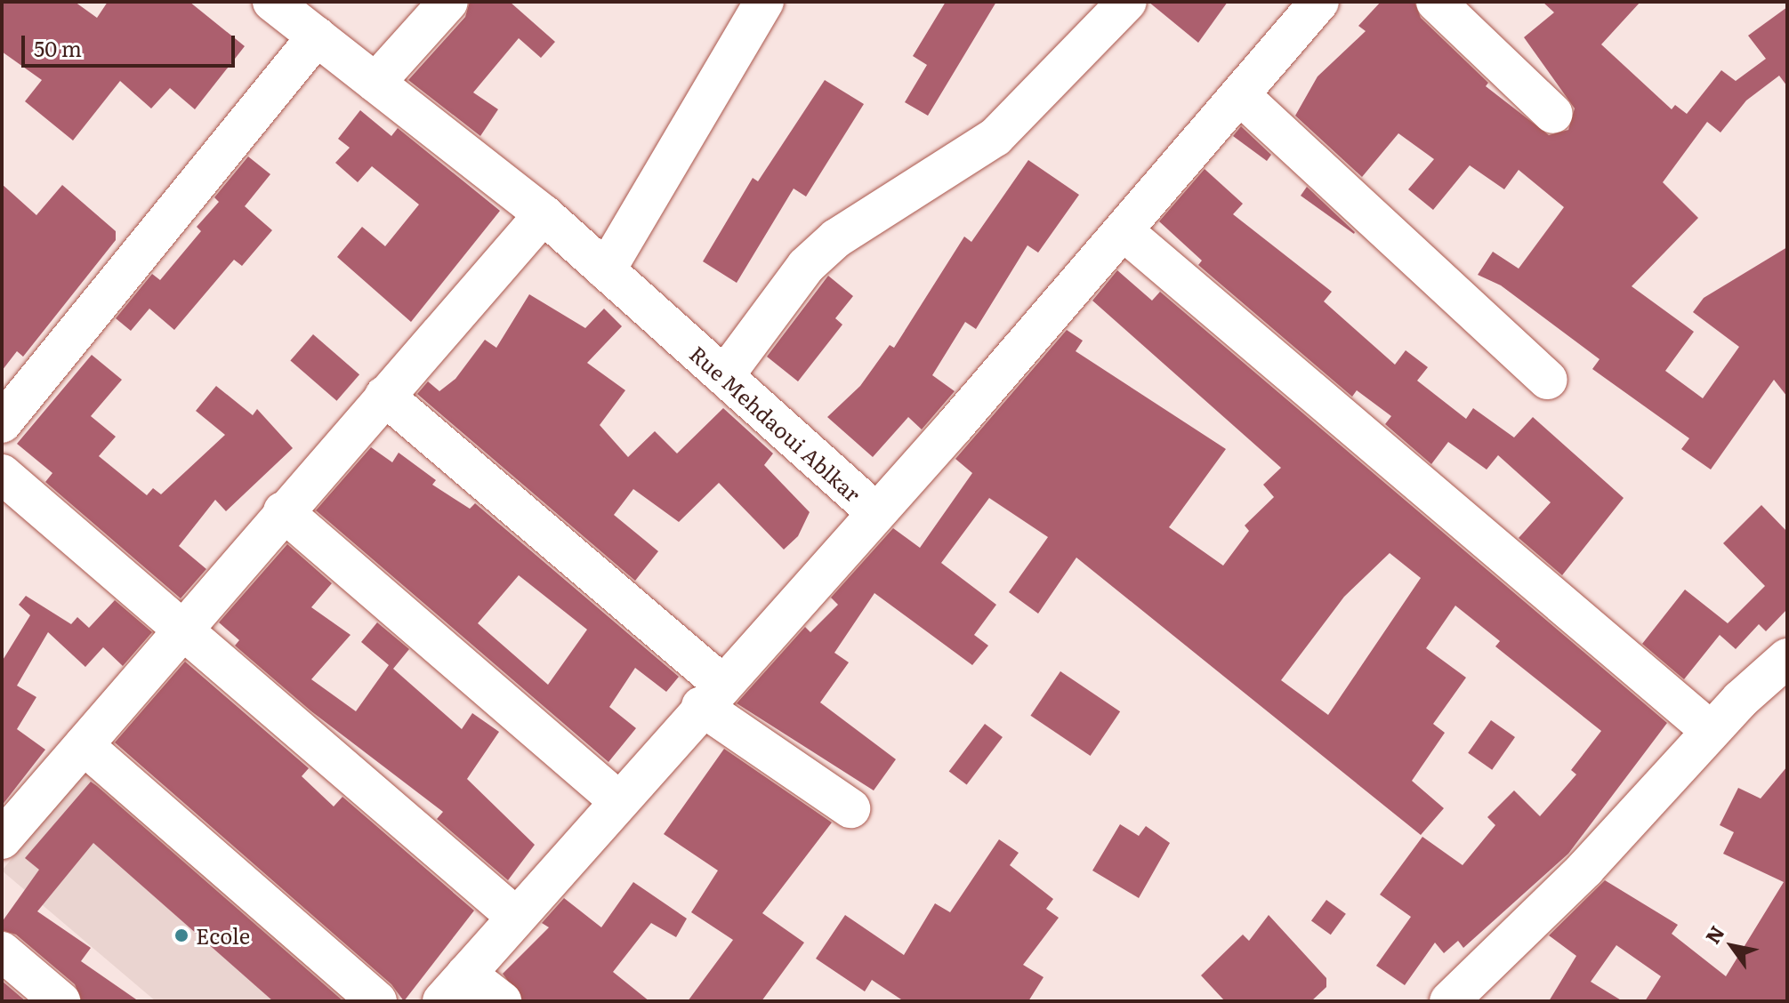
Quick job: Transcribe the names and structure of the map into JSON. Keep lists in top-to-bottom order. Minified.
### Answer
{"streets":{"street":["Rue Mehdaoui Ablkar"]},"places":["Ecole"],"scale_bar":"50 m","north":"top left"}
